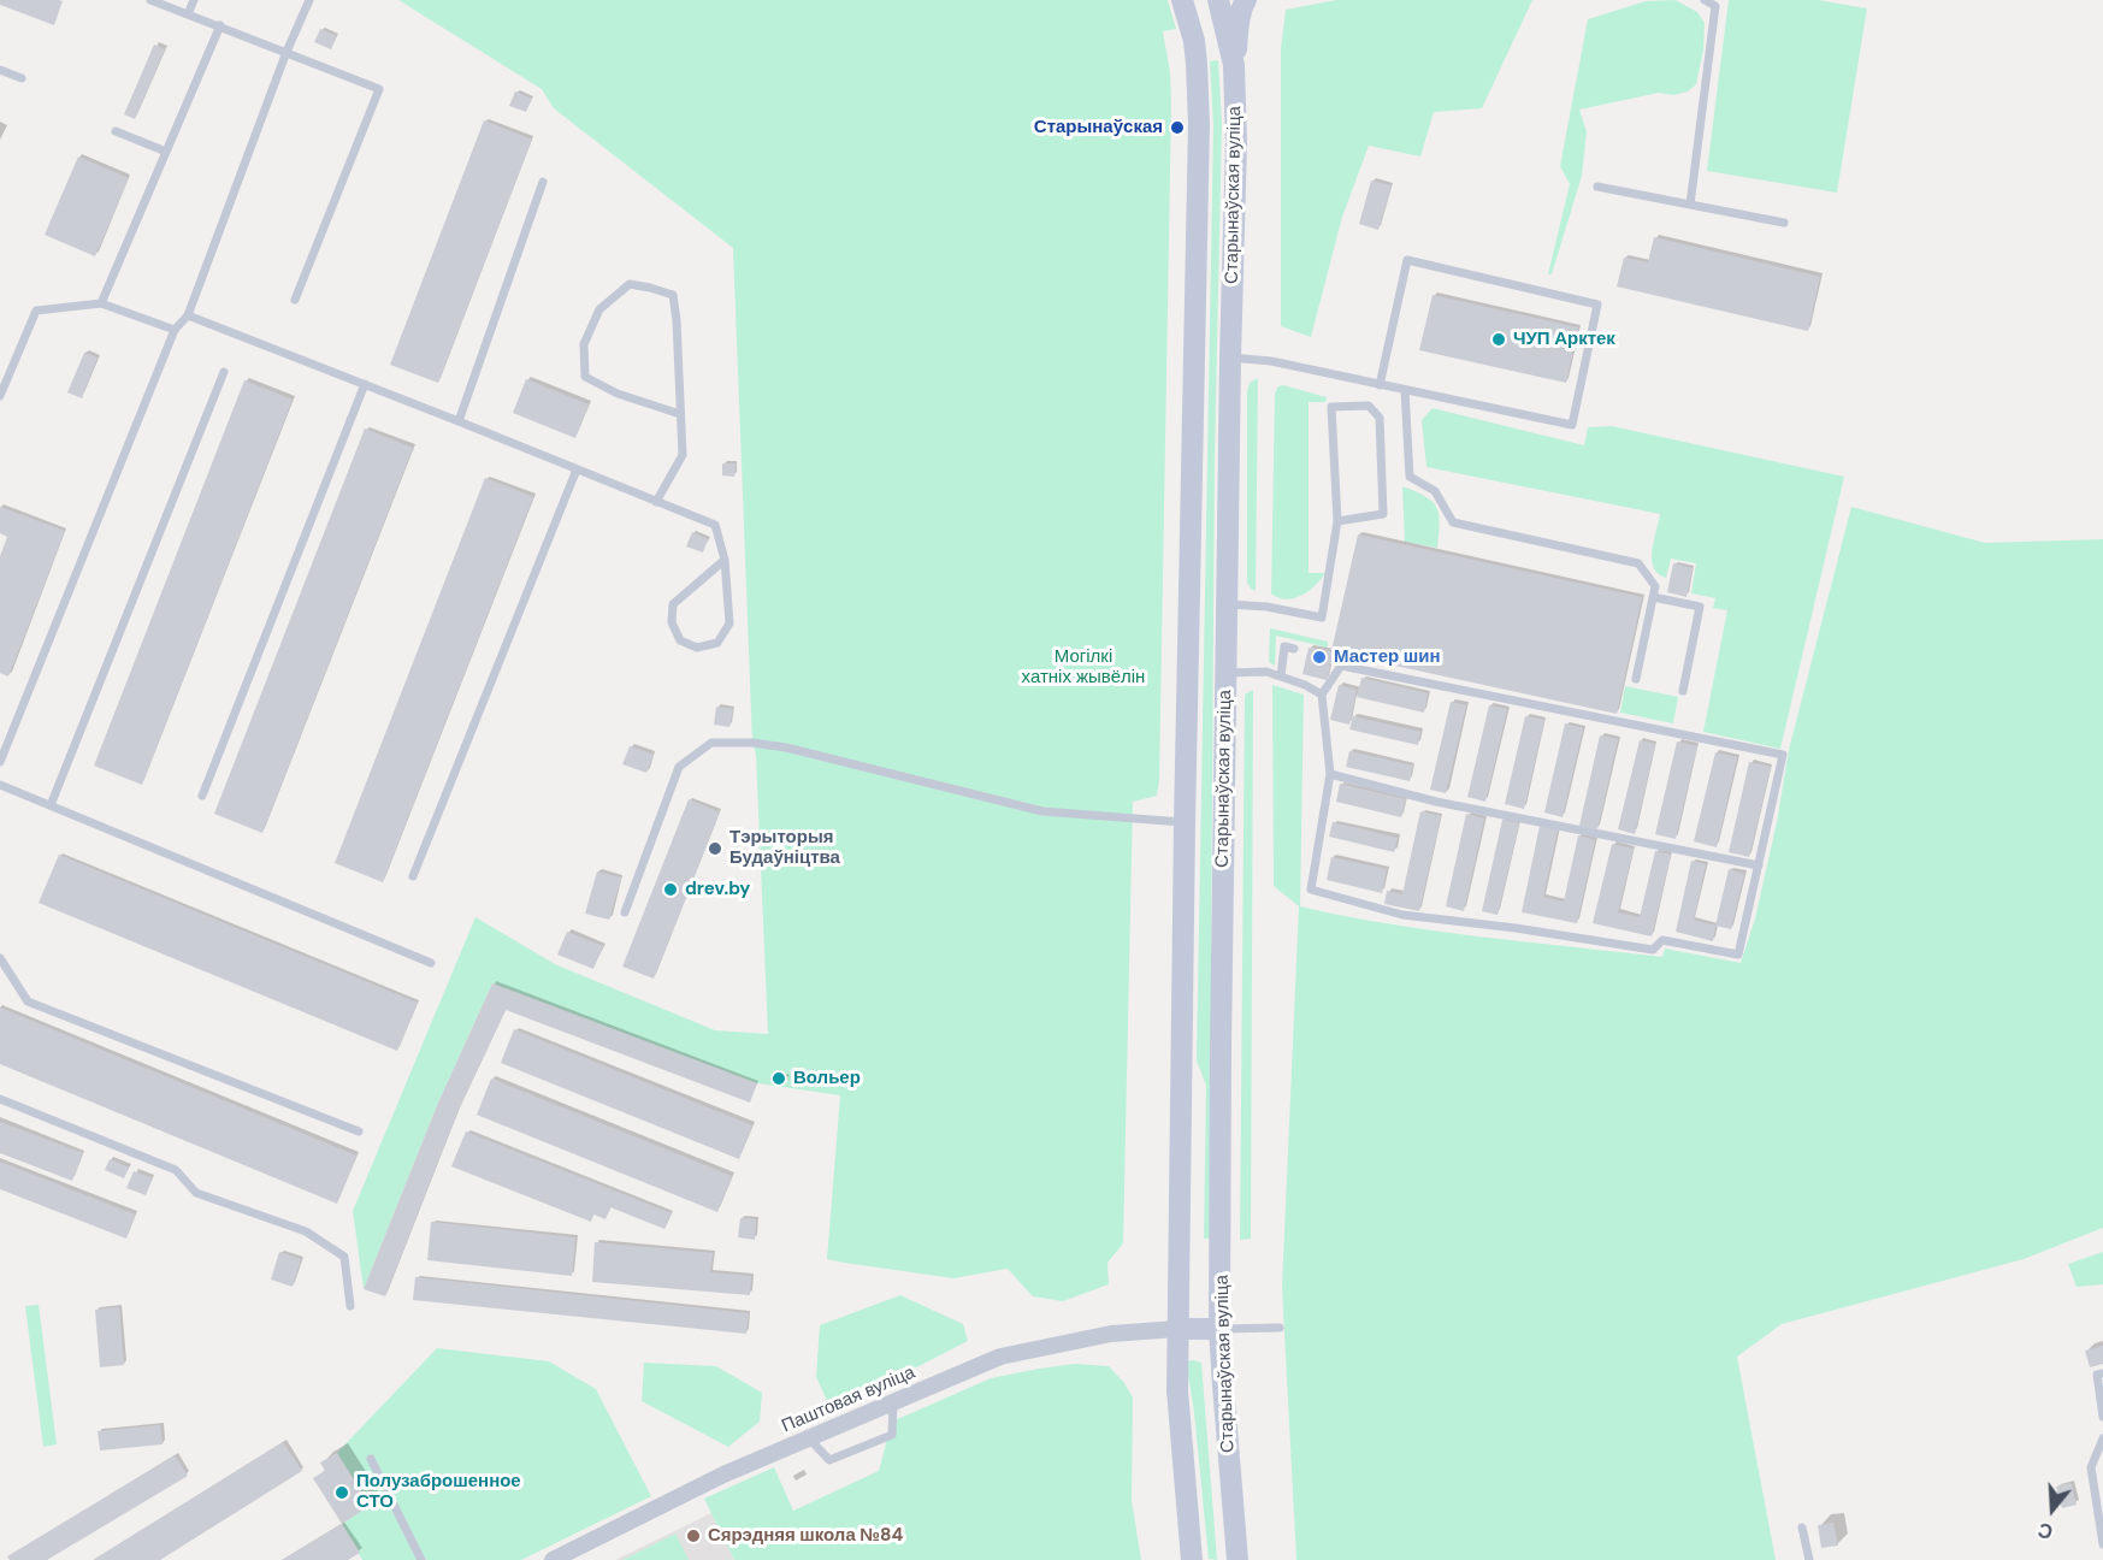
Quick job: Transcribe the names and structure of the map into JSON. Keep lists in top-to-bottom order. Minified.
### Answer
{"streets":{"main road":["Старынаўская вуліца"],"street":["Паштовая вуліца"]},"crossings":[["Старынаўская вуліца","Паштовая вуліца"]],"parks":["Могілкі хатніх жывёлін"],"places":["Старынаўская","ЧУП Арктек","Мастер шин","Тэрыторыя Будаўніцтва","drev.by","Вольер","Полузаброшенное СТО","Сярэдняя школа №84"],"north":"bottom"}
